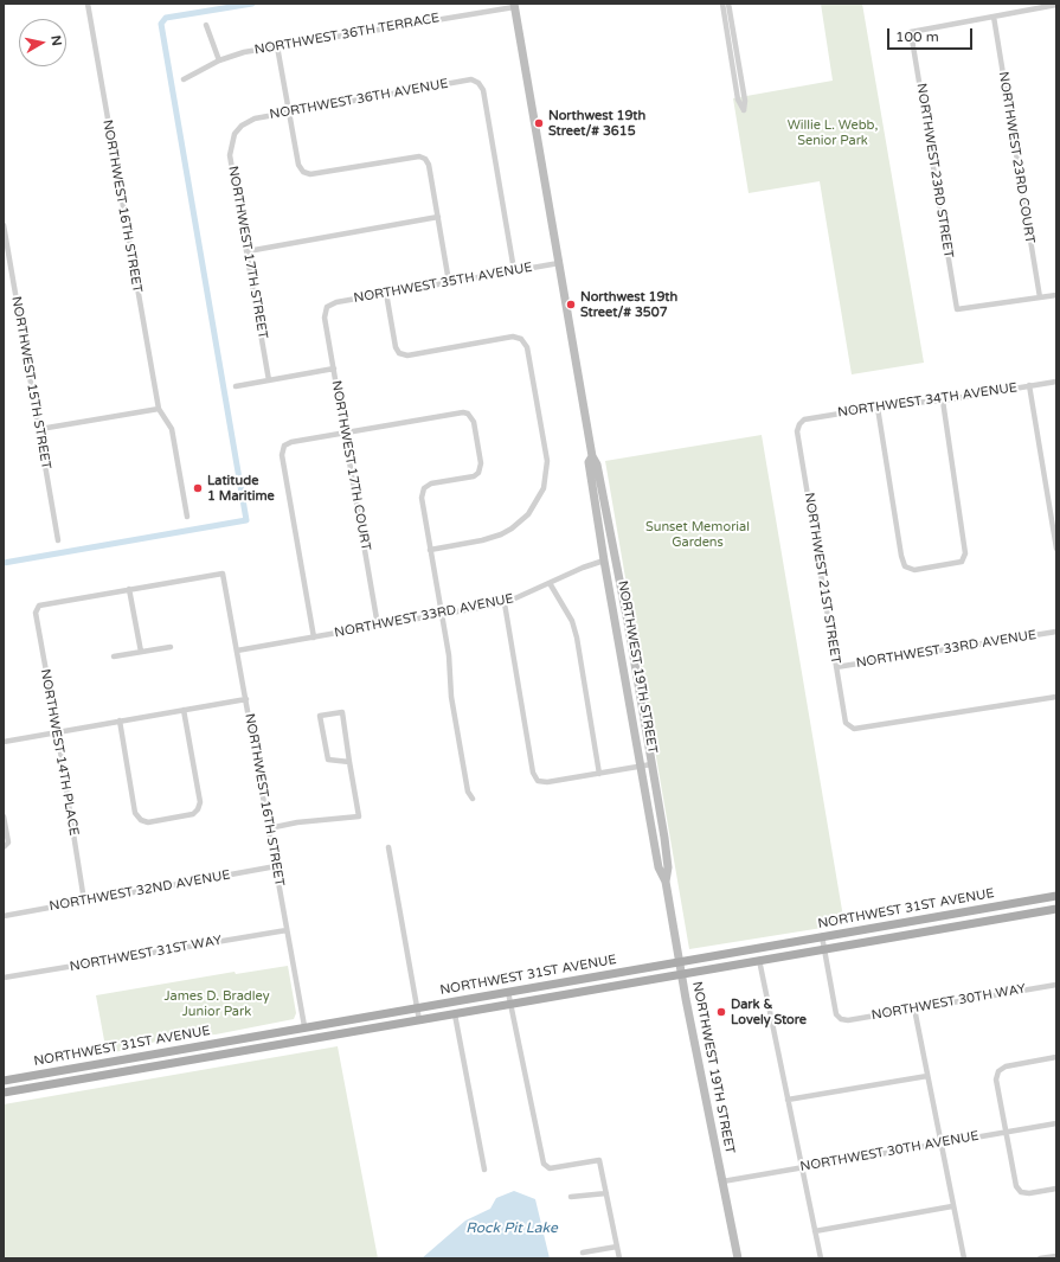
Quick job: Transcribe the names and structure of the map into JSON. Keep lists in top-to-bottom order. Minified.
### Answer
{"streets":{"main road":["NORTHWEST 31ST AVENUE"],"street":["NORTHWEST 36TH TERRACE","NORTHWEST 36TH AVENUE","NORTHWEST 23RD COURT","NORTHWEST 23RD STREET","NORTHWEST 16TH STREET","NORTHWEST 17TH STREET","NORTHWEST 35TH AVENUE","NORTHWEST 15TH STREET","NORTHWEST 34TH AVENUE","NORTHWEST 17TH COURT","NORTHWEST 21ST STREET","NORTHWEST 33RD AVENUE","NORTHWEST 19TH STREET","NORTHWEST 14TH PLACE","NORTHWEST 32ND AVENUE","NORTHWEST 31ST WAY","NORTHWEST 30TH WAY","NORTHWEST 30TH AVENUE"]},"crossings":[["NORTHWEST 36TH TERRACE","NORTHWEST 19TH STREET"],["NORTHWEST 36TH AVENUE","NORTHWEST 17TH STREET"],["NORTHWEST 36TH AVENUE","NORTHWEST 35TH AVENUE"],["NORTHWEST 23RD COURT","NORTHWEST 23RD STREET"],["NORTHWEST 16TH STREET","NORTHWEST 33RD AVENUE"],["NORTHWEST 16TH STREET","NORTHWEST 14TH PLACE"],["NORTHWEST 16TH STREET","NORTHWEST 32ND AVENUE"],["NORTHWEST 16TH STREET","NORTHWEST 31ST AVENUE"],["NORTHWEST 16TH STREET","NORTHWEST 31ST WAY"],["NORTHWEST 35TH AVENUE","NORTHWEST 17TH COURT"],["NORTHWEST 35TH AVENUE","NORTHWEST 19TH STREET"],["NORTHWEST 34TH AVENUE","NORTHWEST 21ST STREET"],["NORTHWEST 17TH COURT","NORTHWEST 33RD AVENUE"],["NORTHWEST 21ST STREET","NORTHWEST 33RD AVENUE"],["NORTHWEST 33RD AVENUE","NORTHWEST 19TH STREET"],["NORTHWEST 19TH STREET","NORTHWEST 31ST AVENUE"],["NORTHWEST 19TH STREET","NORTHWEST 30TH AVENUE"],["NORTHWEST 14TH PLACE","NORTHWEST 32ND AVENUE"],["NORTHWEST 31ST AVENUE","NORTHWEST 30TH WAY"]],"water":["Rock Pit Lake"],"parks":["Willie L. Webb, Senior Park","Sunset Memorial Gardens","James D. Bradley Junior Park"],"places":["Northwest 19th Street/# 3615","Northwest 19th Street/# 3507","Latitude 1 Maritime","Dark & Lovely Store"],"scale_bar":"100 m","north":"right"}
